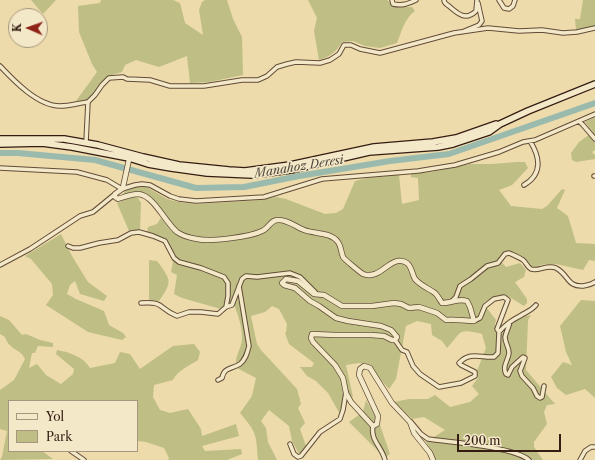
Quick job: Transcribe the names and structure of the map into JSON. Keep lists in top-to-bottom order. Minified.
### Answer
{"water":["Manahoz Deresi"],"legend":["Yol","Park"],"scale_bar":"200 m","north":"left"}
